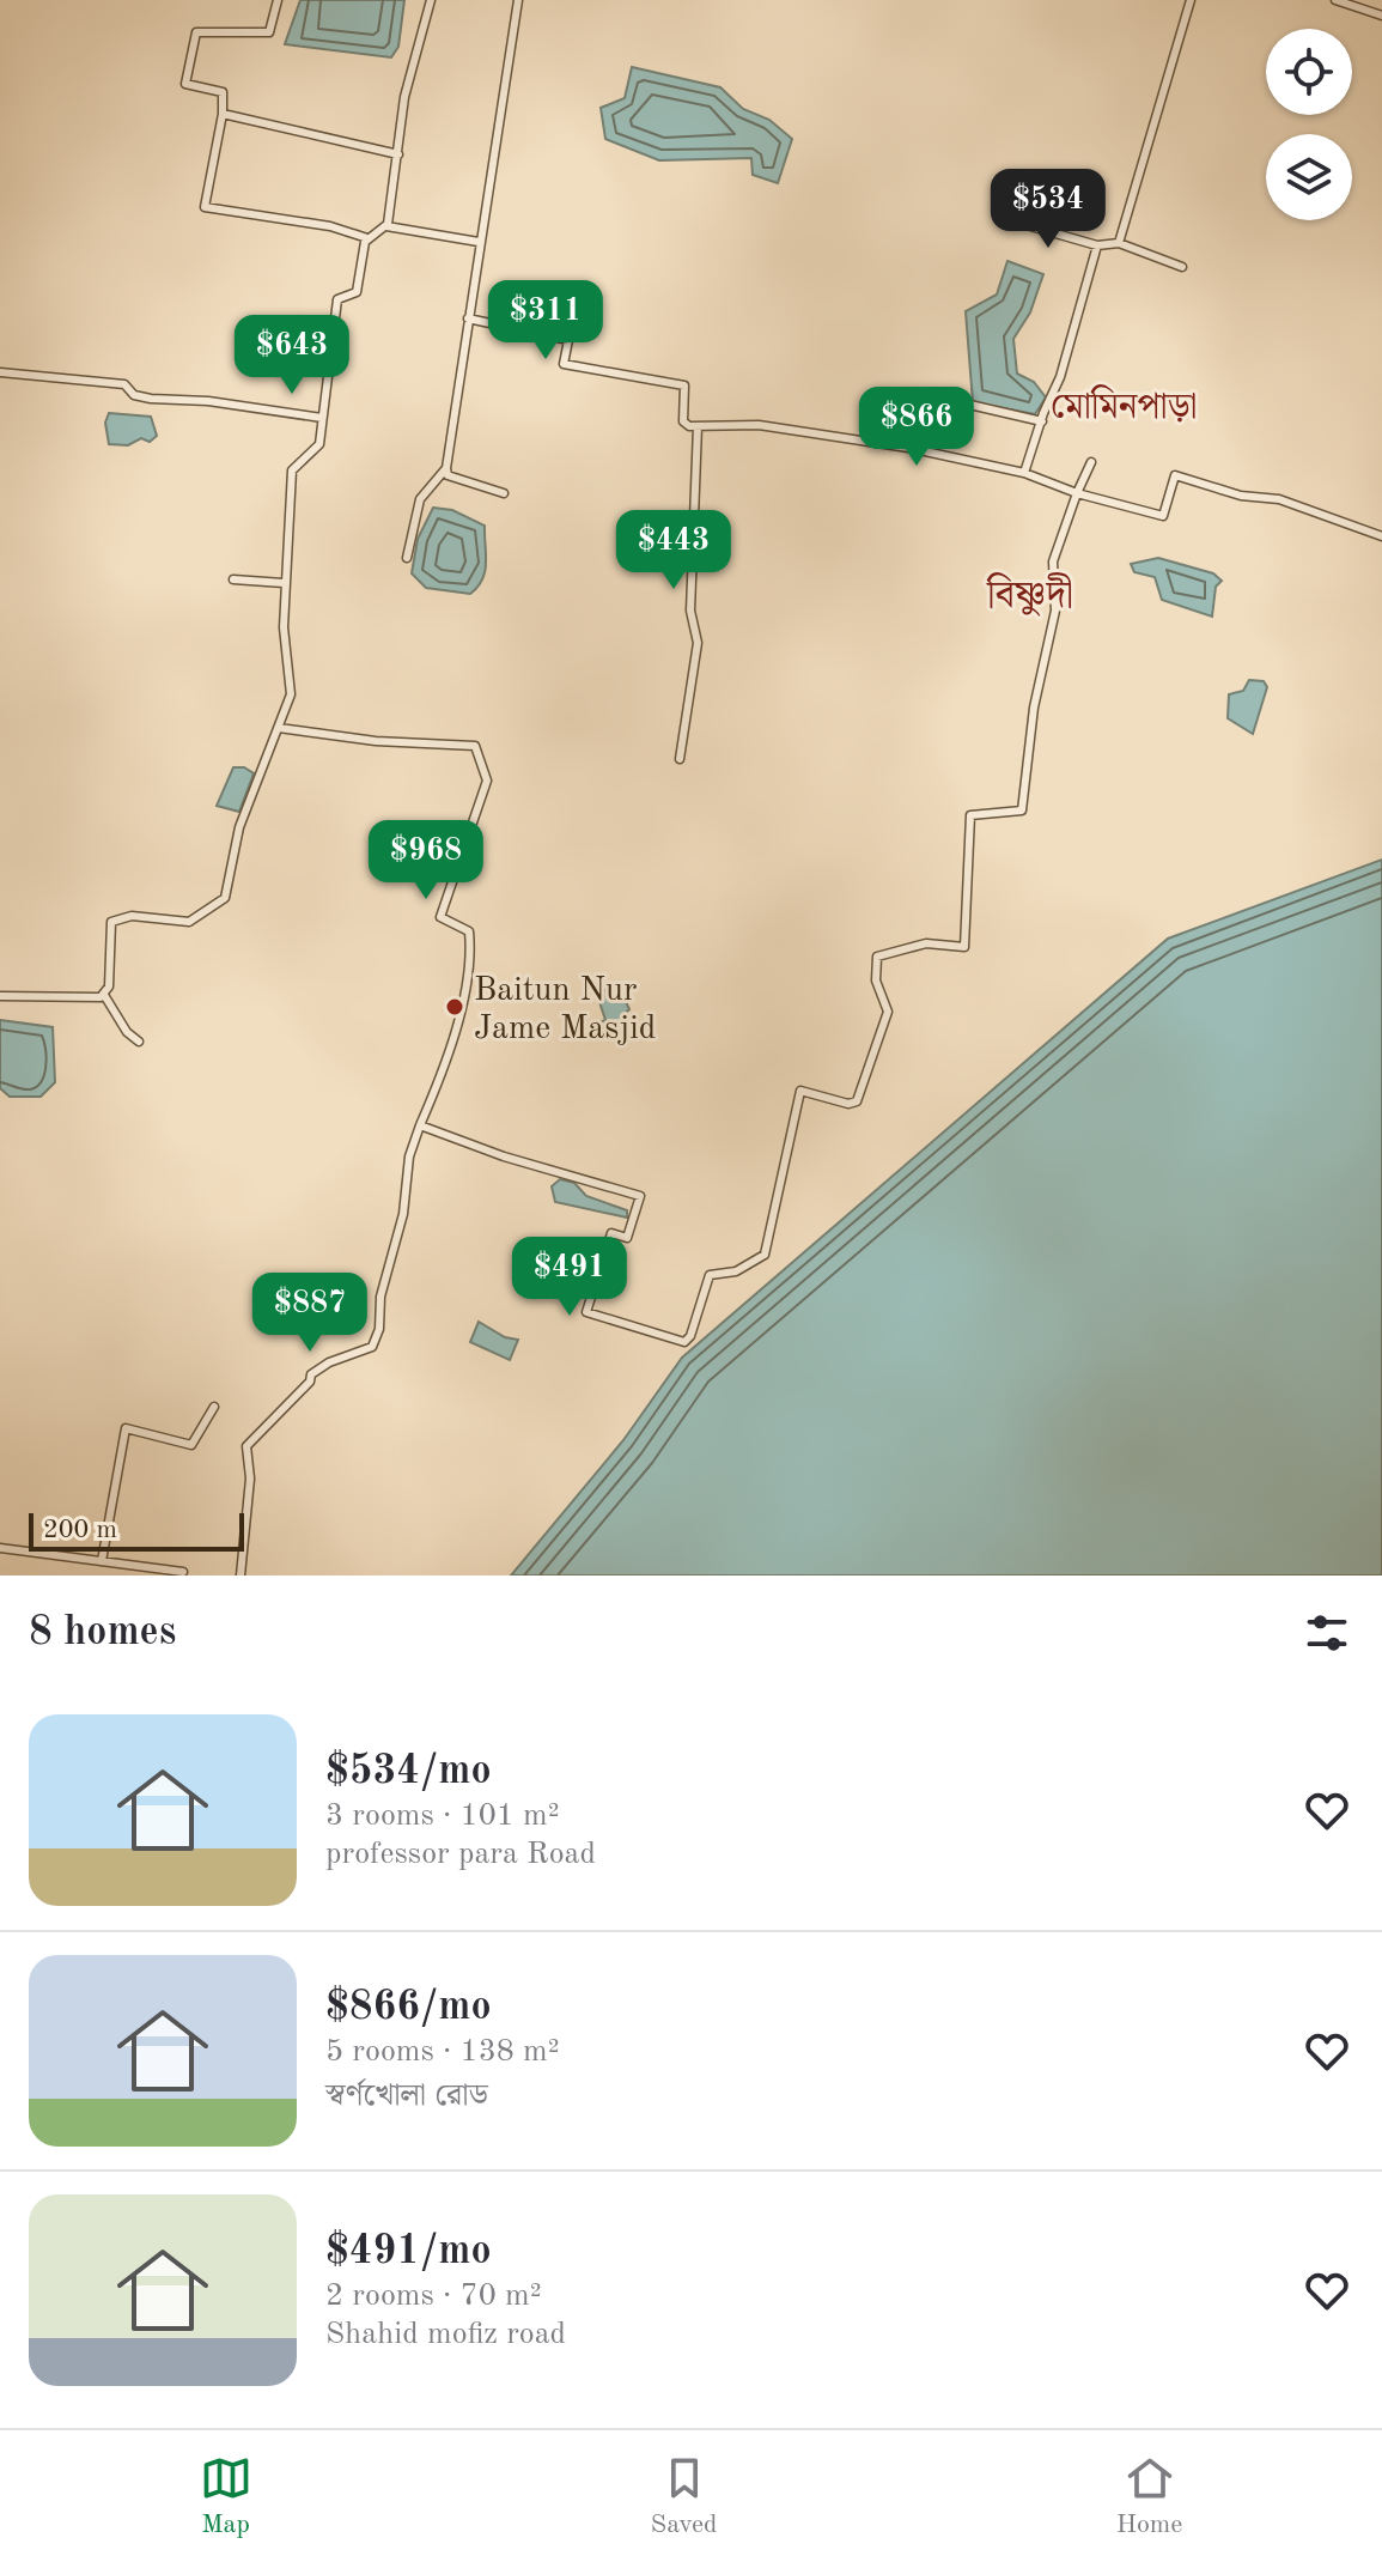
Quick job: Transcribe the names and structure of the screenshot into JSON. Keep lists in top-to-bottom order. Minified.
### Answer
{"districts":["মোমিনপাড়া","বিষ্ণুদী"],"places":["Baitun Nur Jame Masjid"],"scale_bar":"200 m","page":{"price":["$534","$311","$643","$866","$443","$968","$491","$887"],"scale":"200 m","heading":"8 homes","list":[{"name":"$534/mo","note":"3 rooms · 101 m² · professor para Road"},{"name":"$866/mo","note":"5 rooms · 138 m² · স্বর্ণখোলা রোড"},{"name":"$491/mo","note":"2 rooms · 70 m² · Shahid mofiz road"}],"tabs":["Map","Saved","Home"]}}
